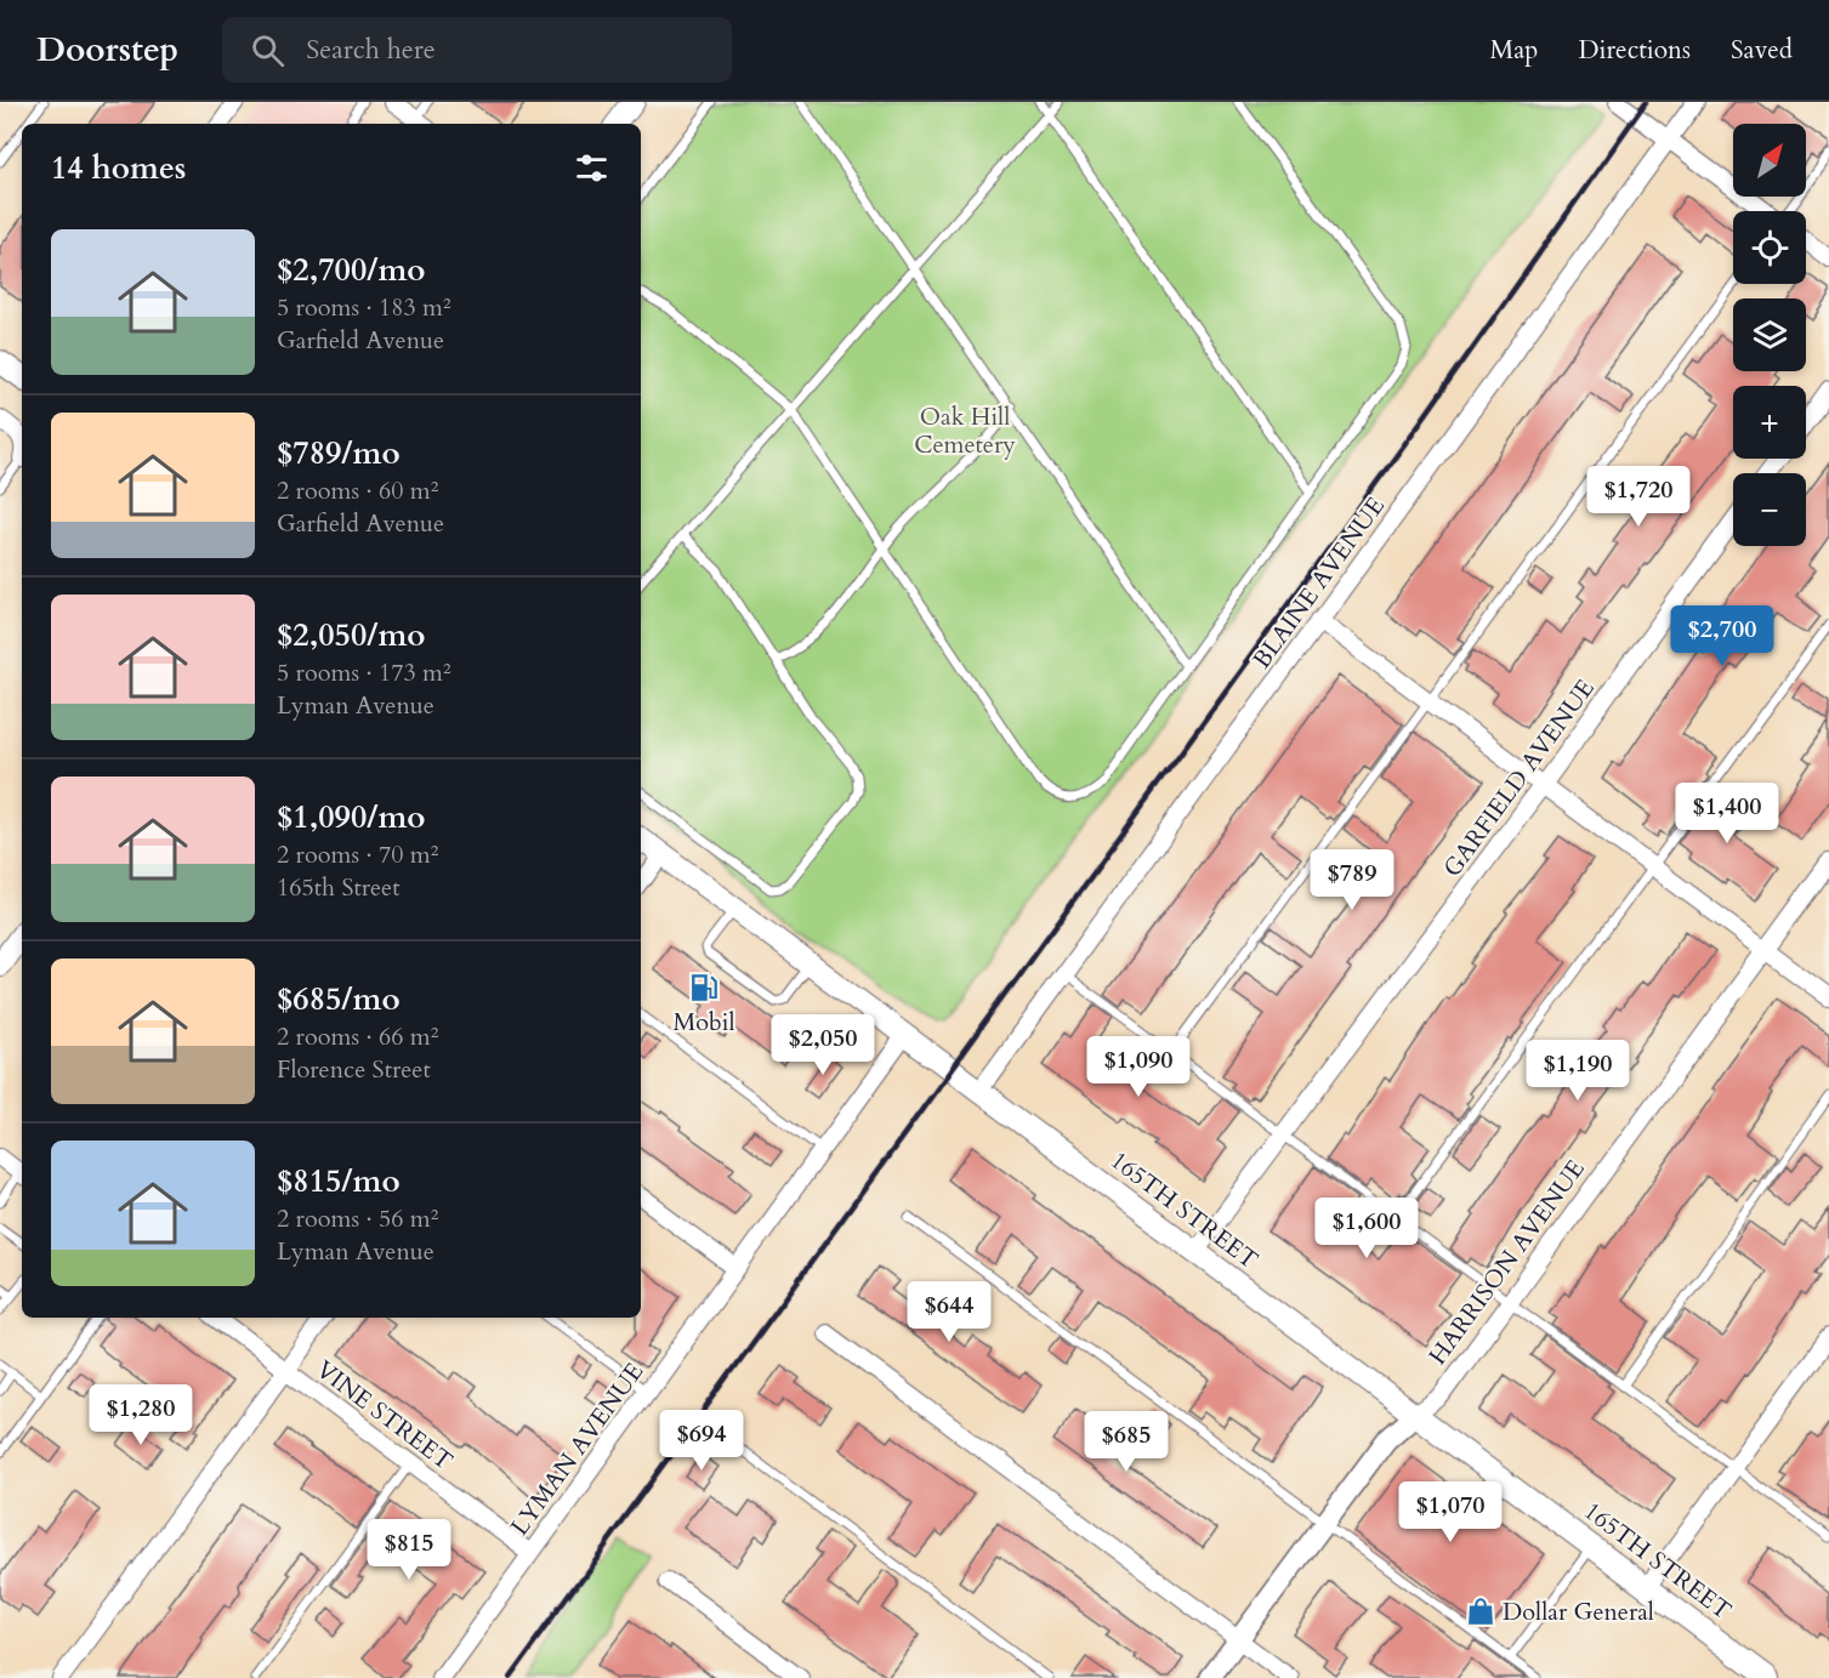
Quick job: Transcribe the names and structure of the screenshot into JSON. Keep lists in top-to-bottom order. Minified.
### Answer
{"streets":{"main road":["165TH STREET"],"street":["BLAINE AVENUE","GARFIELD AVENUE","HARRISON AVENUE","VINE STREET","LYMAN AVENUE"]},"crossings":[["BLAINE AVENUE","165TH STREET"],["GARFIELD AVENUE","165TH STREET"],["165TH STREET","HARRISON AVENUE"],["165TH STREET","LYMAN AVENUE"],["VINE STREET","LYMAN AVENUE"]],"parks":["Oak Hill Cemetery"],"places":{"fuel station":["Mobil"],"shop":["Dollar General"]},"north":"top right","page":{"header":"Doorstep","search":"Search here","nav":["Map","Directions","Saved"],"map_buttons":["+","−"],"heading":"14 homes","list":[{"name":"$2,700/mo","note":"5 rooms · 183 m² · Garfield Avenue"},{"name":"$789/mo","note":"2 rooms · 60 m² · Garfield Avenue"},{"name":"$2,050/mo","note":"5 rooms · 173 m² · Lyman Avenue"},{"name":"$1,090/mo","note":"2 rooms · 70 m² · 165th Street"},{"name":"$685/mo","note":"2 rooms · 66 m² · Florence Street"},{"name":"$815/mo","note":"2 rooms · 56 m² · Lyman Avenue"}],"price":["$1,720","$2,700","$1,400","$789","$2,050","$1,090","$1,190","$1,600","$644","$1,280","$694","$685","$1,070","$815"]}}
